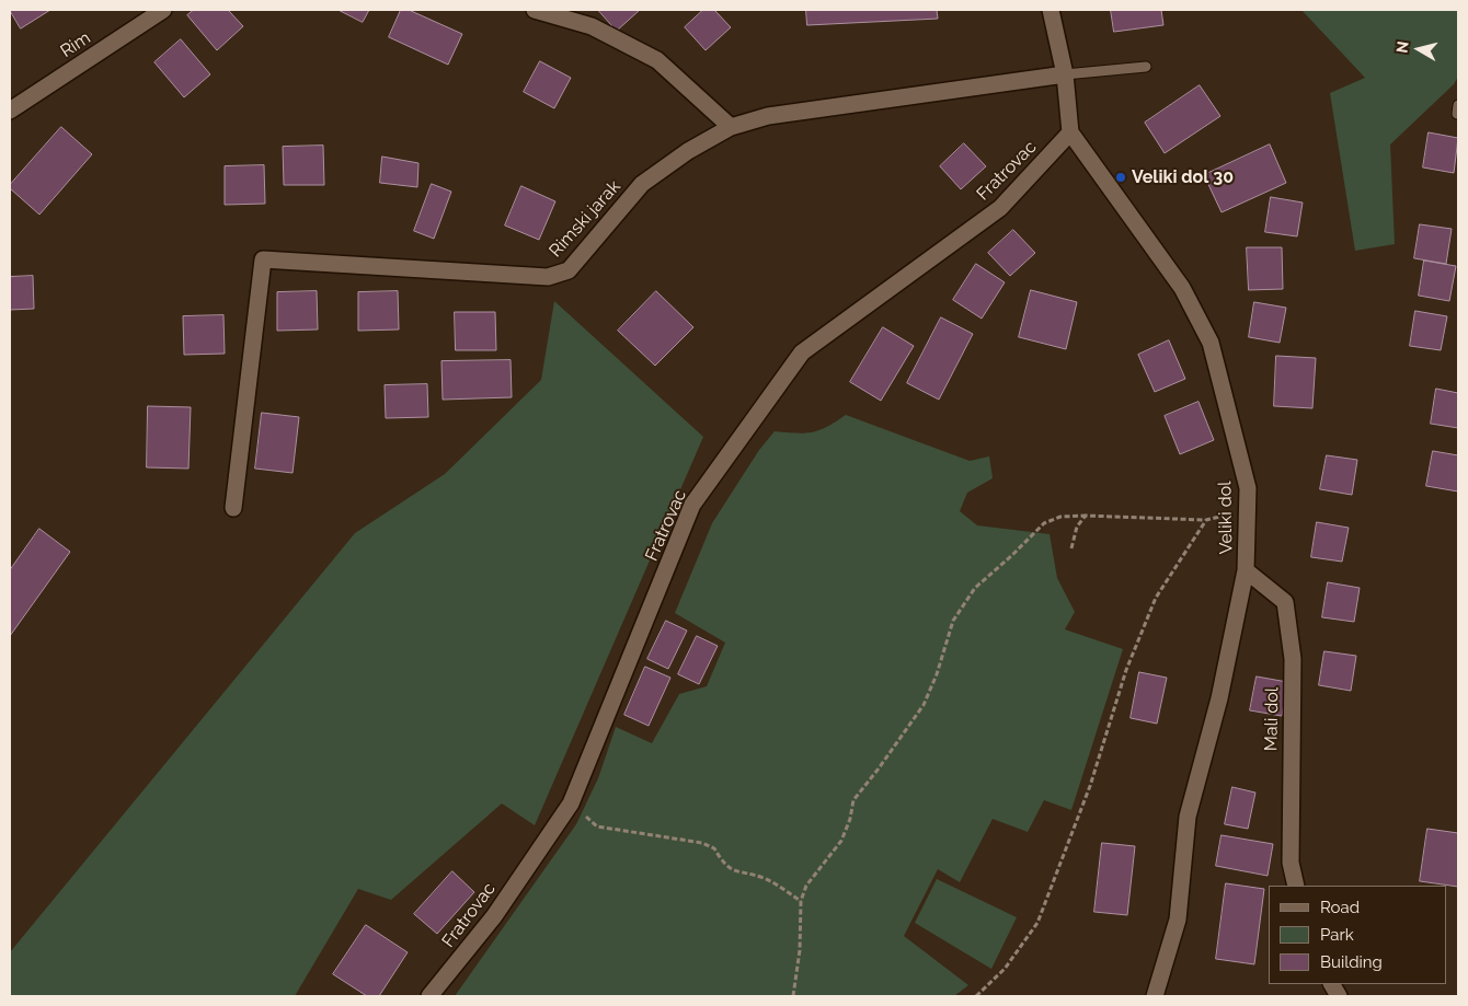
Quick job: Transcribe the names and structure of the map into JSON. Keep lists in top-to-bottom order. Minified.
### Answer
{"streets":{"street":["Rim","Fratrovac","Rimski jarak","Veliki dol","Mali dol"]},"crossings":[["Fratrovac","Veliki dol"],["Veliki dol","Mali dol"]],"places":["Veliki dol 30"],"legend":["Road","Park","Building"],"north":"left"}
